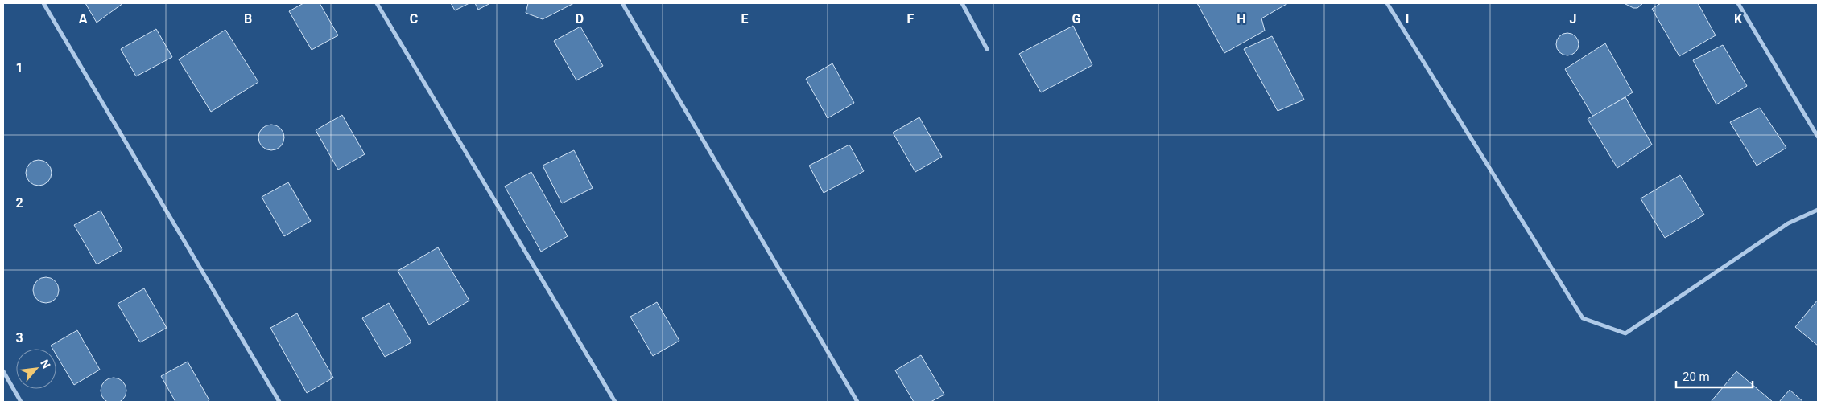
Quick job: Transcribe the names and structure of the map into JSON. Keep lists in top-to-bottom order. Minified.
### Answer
{"scale_bar":"20 m","north":"top right","grid":{"columns":["A","B","C","D","E","F","G","H","I","J","K"],"rows":["1","2","3"]}}
